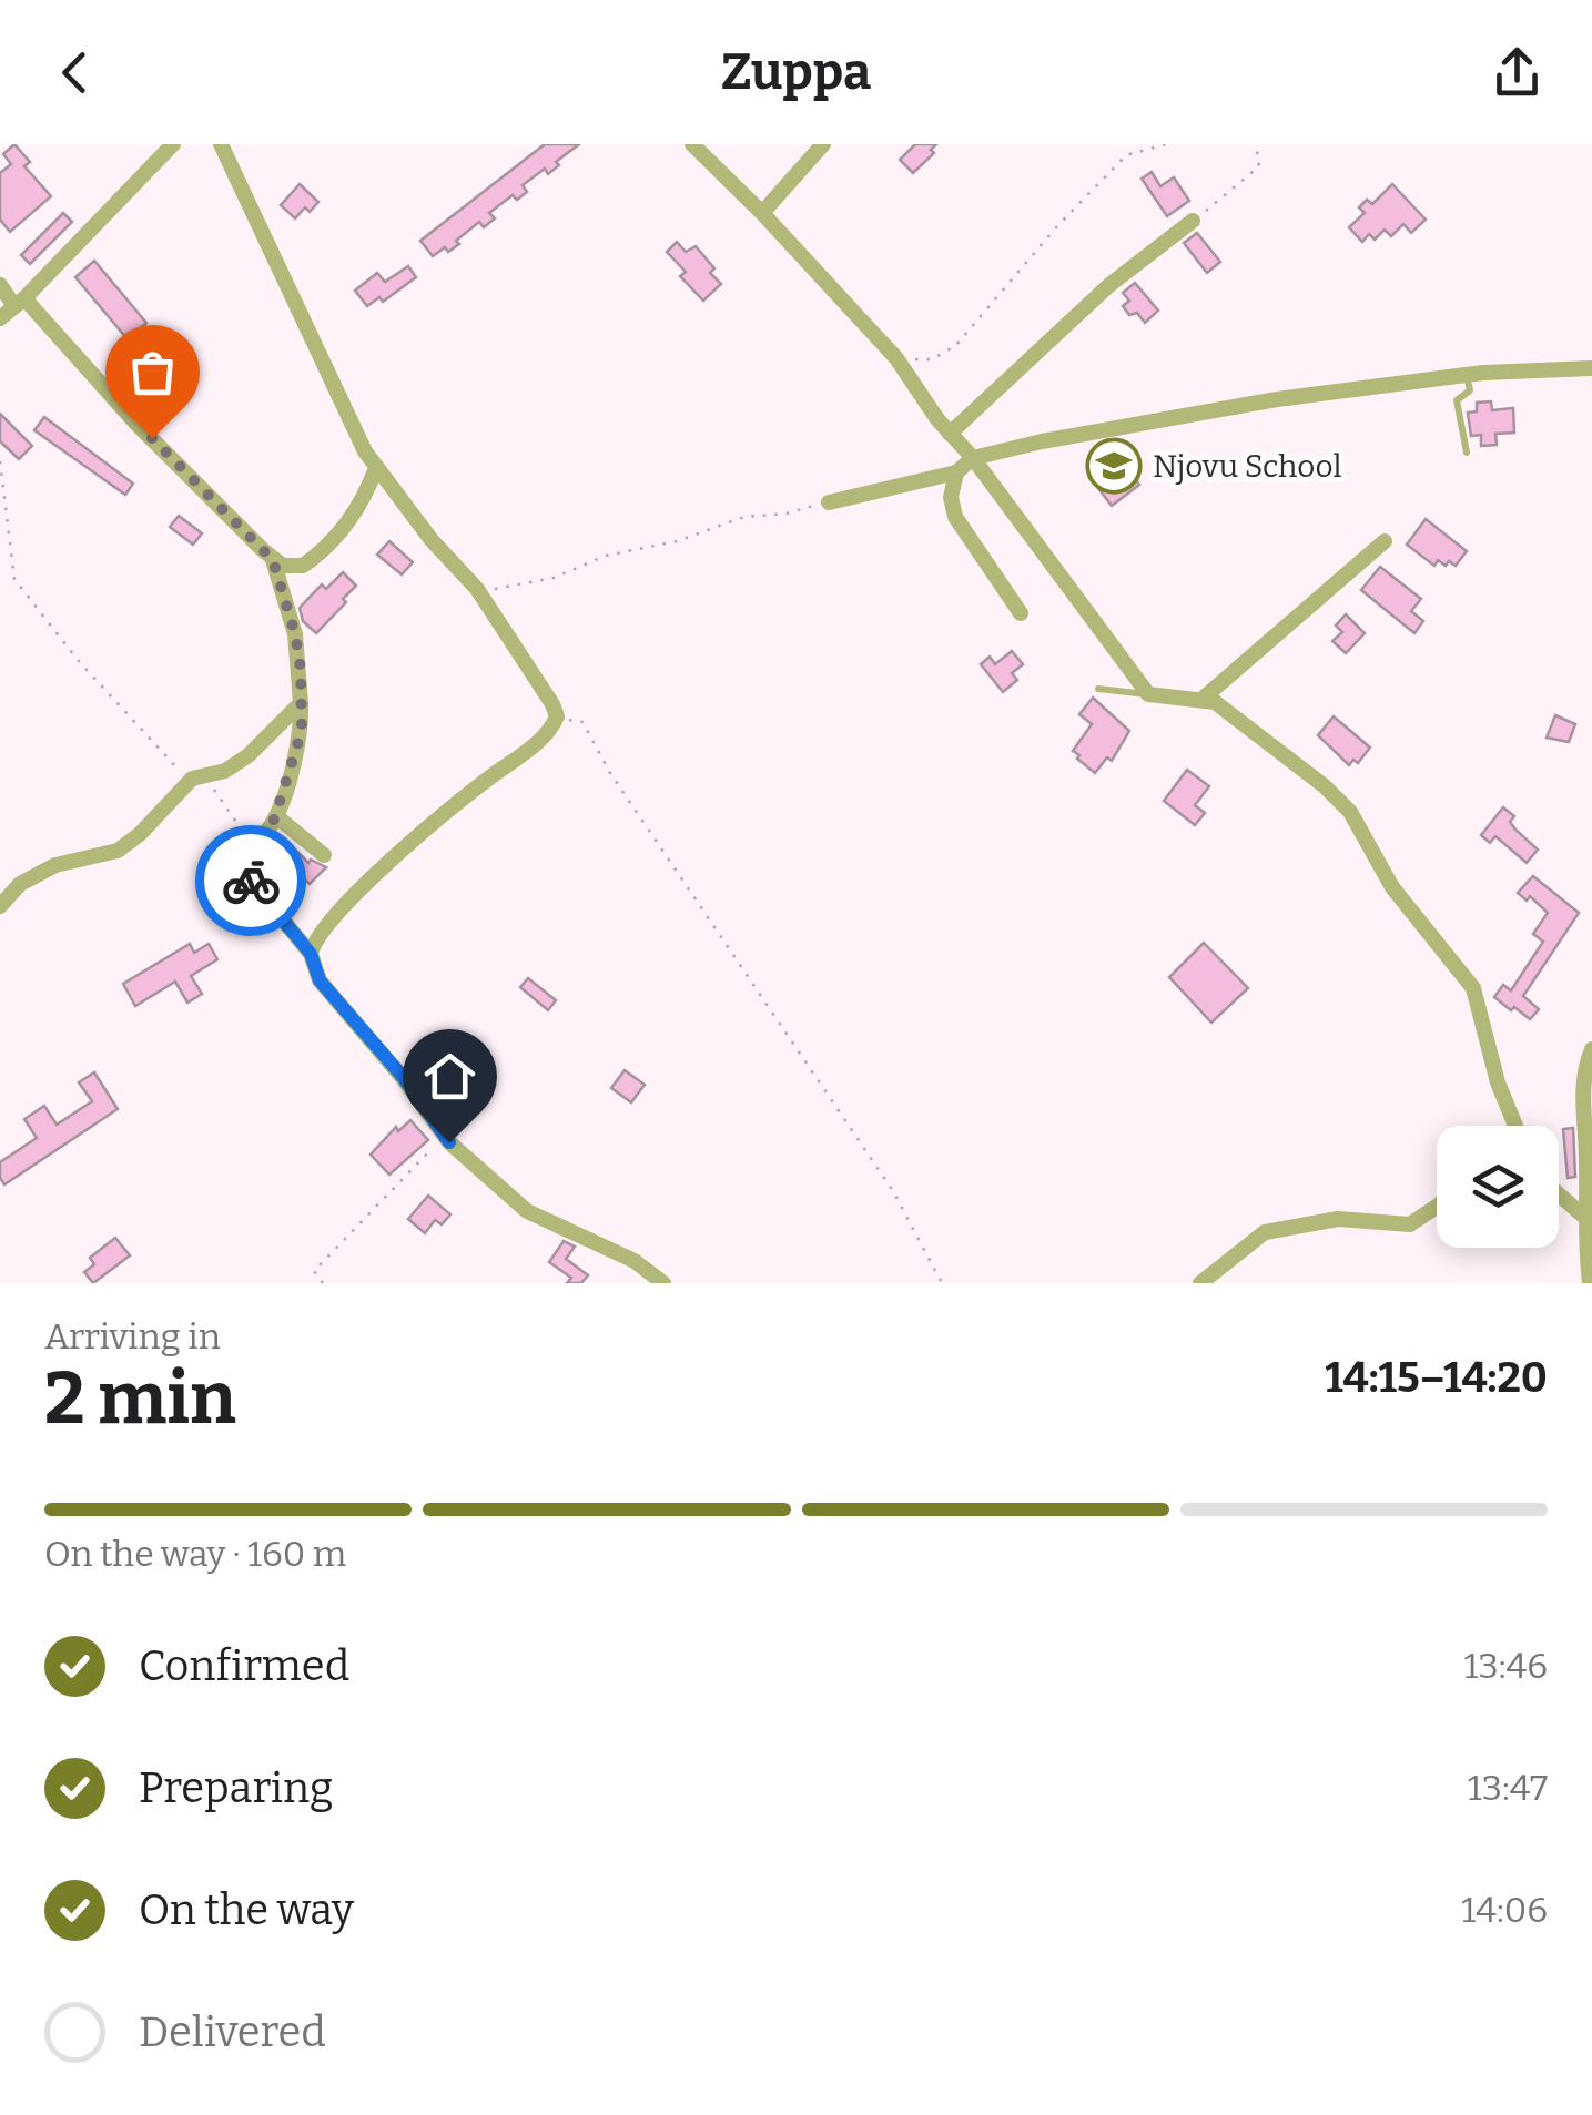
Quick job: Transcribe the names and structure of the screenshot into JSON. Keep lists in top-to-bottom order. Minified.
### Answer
{"places":{"school or university":["Njovu School"]},"page":{"header":"Zuppa","heading":["2 min","Arriving in","14:15–14:20"],"bar":"On the way · 160 m","list":[["Confirmed","13:46"],["Preparing","13:47"],["On the way","14:06"],"Delivered"]}}
